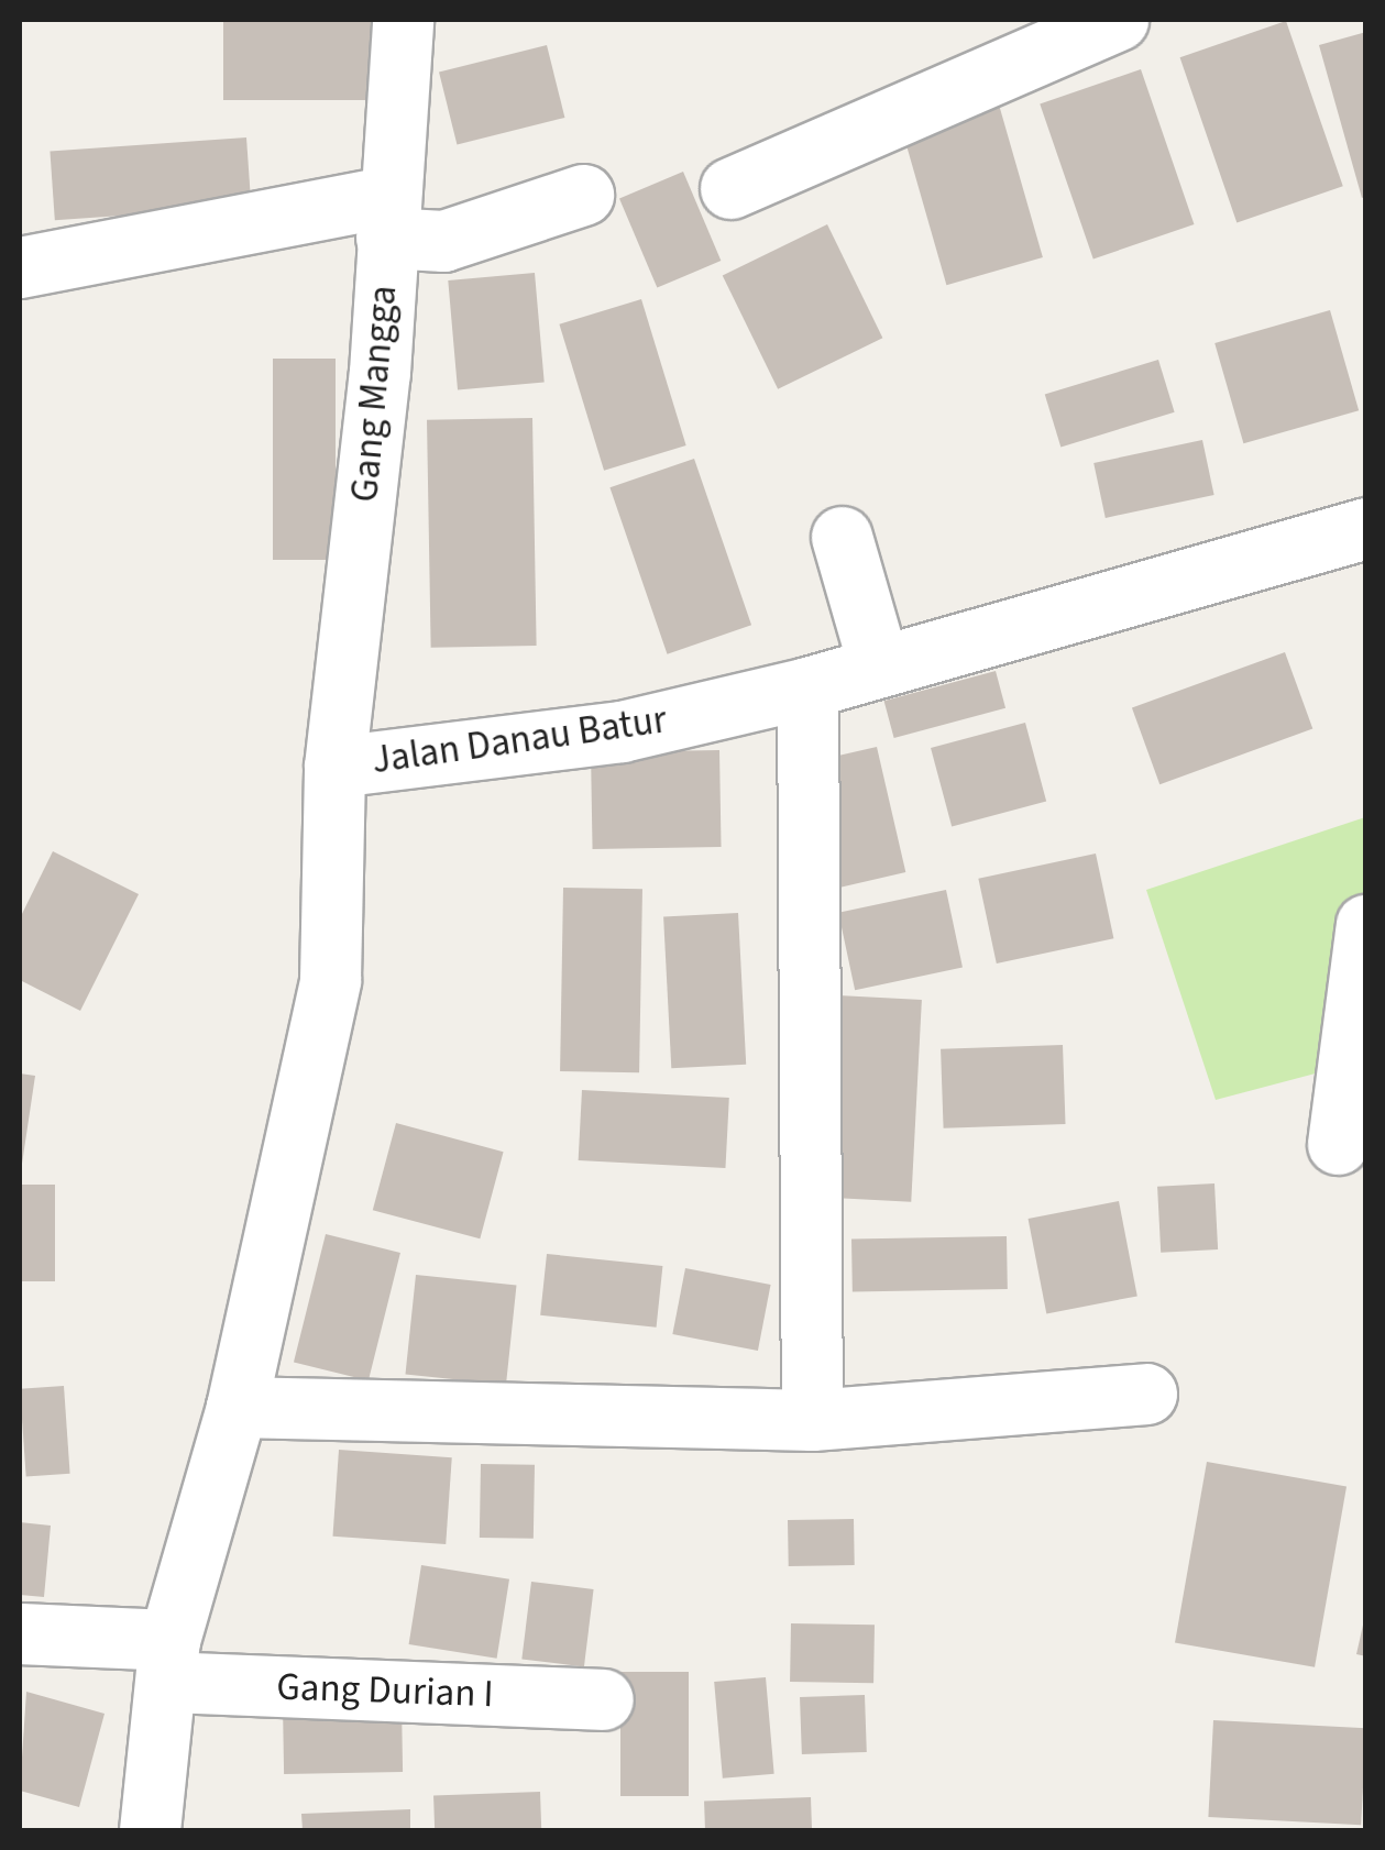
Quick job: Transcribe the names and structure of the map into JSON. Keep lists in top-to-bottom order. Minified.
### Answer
{"streets":{"street":["Gang Mangga","Jalan Danau Batur","Gang Durian I"]},"crossings":[["Gang Mangga","Jalan Danau Batur"],["Jalan Danau Batur","Gang Durian I"]]}
